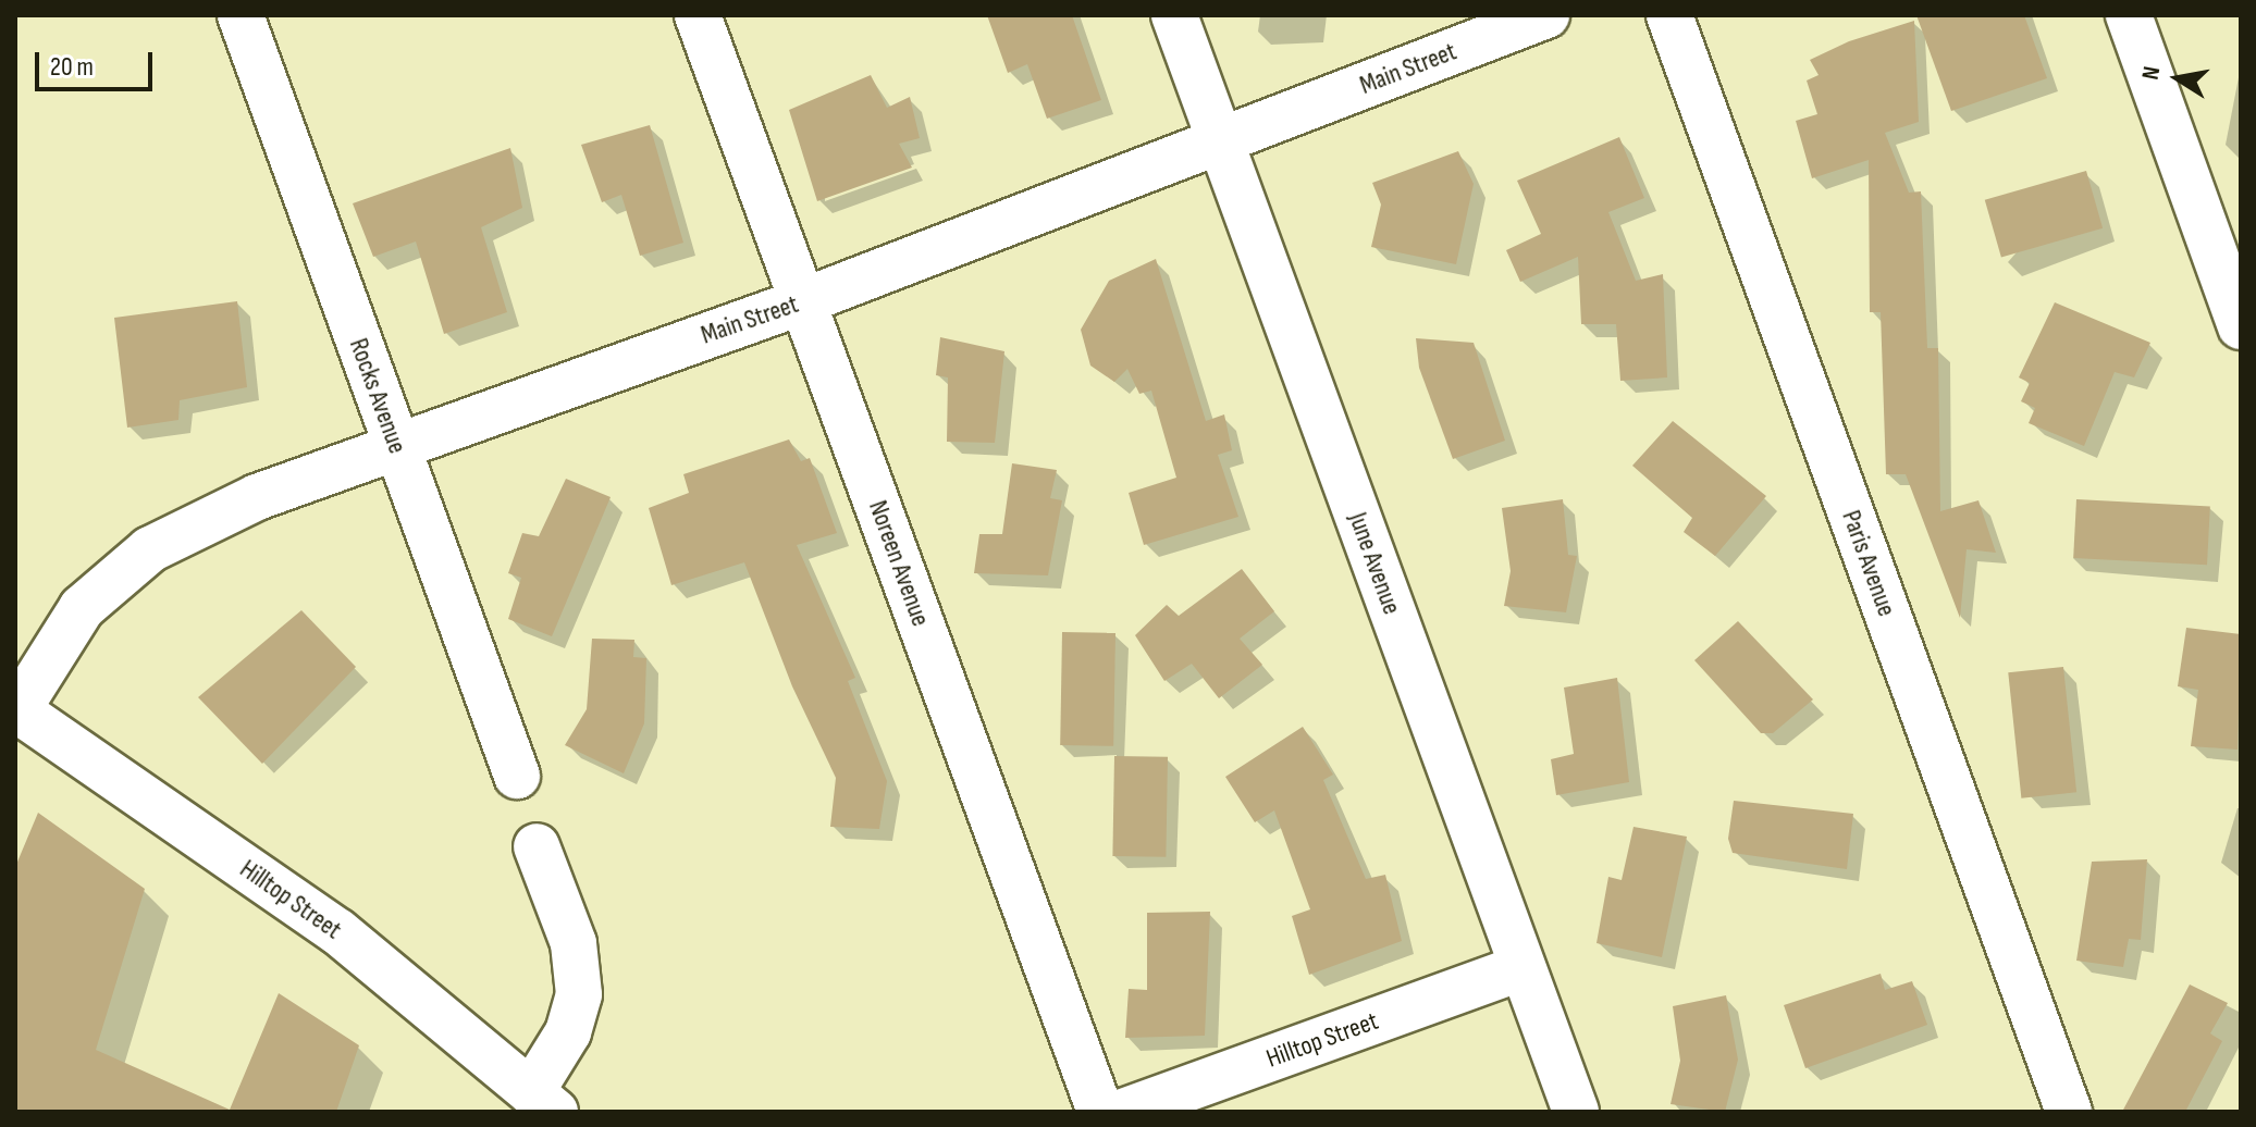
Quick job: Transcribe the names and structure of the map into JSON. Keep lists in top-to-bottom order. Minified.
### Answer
{"streets":{"street":["Main Street","Rocks Avenue","Noreen Avenue","June Avenue","Paris Avenue","Hilltop Street"]},"crossings":[["Main Street","Rocks Avenue"],["Main Street","Noreen Avenue"],["Main Street","June Avenue"],["Main Street","Hilltop Street"],["June Avenue","Hilltop Street"]],"scale_bar":"20 m","north":"left"}
